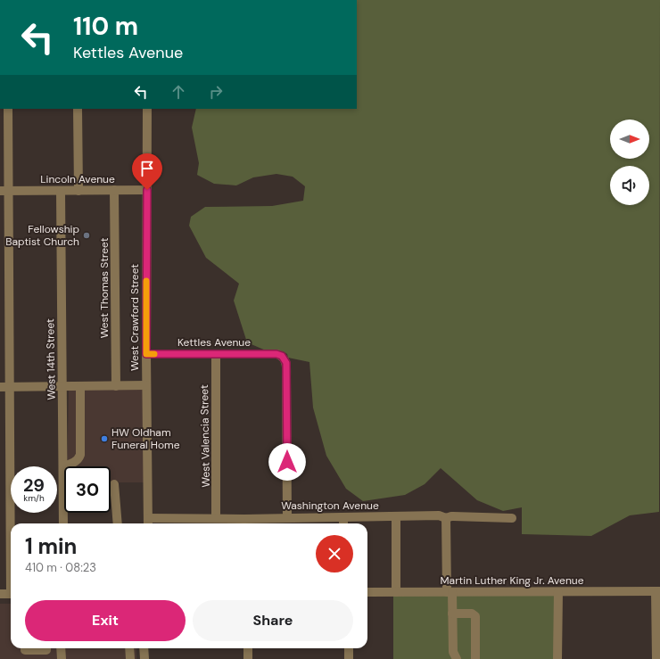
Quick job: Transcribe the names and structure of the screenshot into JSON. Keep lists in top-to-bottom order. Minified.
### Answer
{"streets":{"street":["Lincoln Avenue","West Thomas Street","West Crawford Street","Kettles Avenue","West 14th Street","West Valencia Street","Washington Avenue","Martin Luther King Jr. Avenue"]},"crossings":[["Lincoln Avenue","West Thomas Street"],["Lincoln Avenue","West Crawford Street"],["Lincoln Avenue","West 14th Street"],["West Crawford Street","Kettles Avenue"],["West Crawford Street","Washington Avenue"],["Kettles Avenue","West Valencia Street"],["Kettles Avenue","Washington Avenue"],["West Valencia Street","Washington Avenue"]],"places":["Fellowship Baptist Church","HW Oldham Funeral Home"],"north":"right","page":{"turn":["110 m","Kettles Avenue"],"speed":"29 km/h","limit":"30","heading":["1 min","410 m · 08:23"],"buttons":["Exit","Share"]}}
